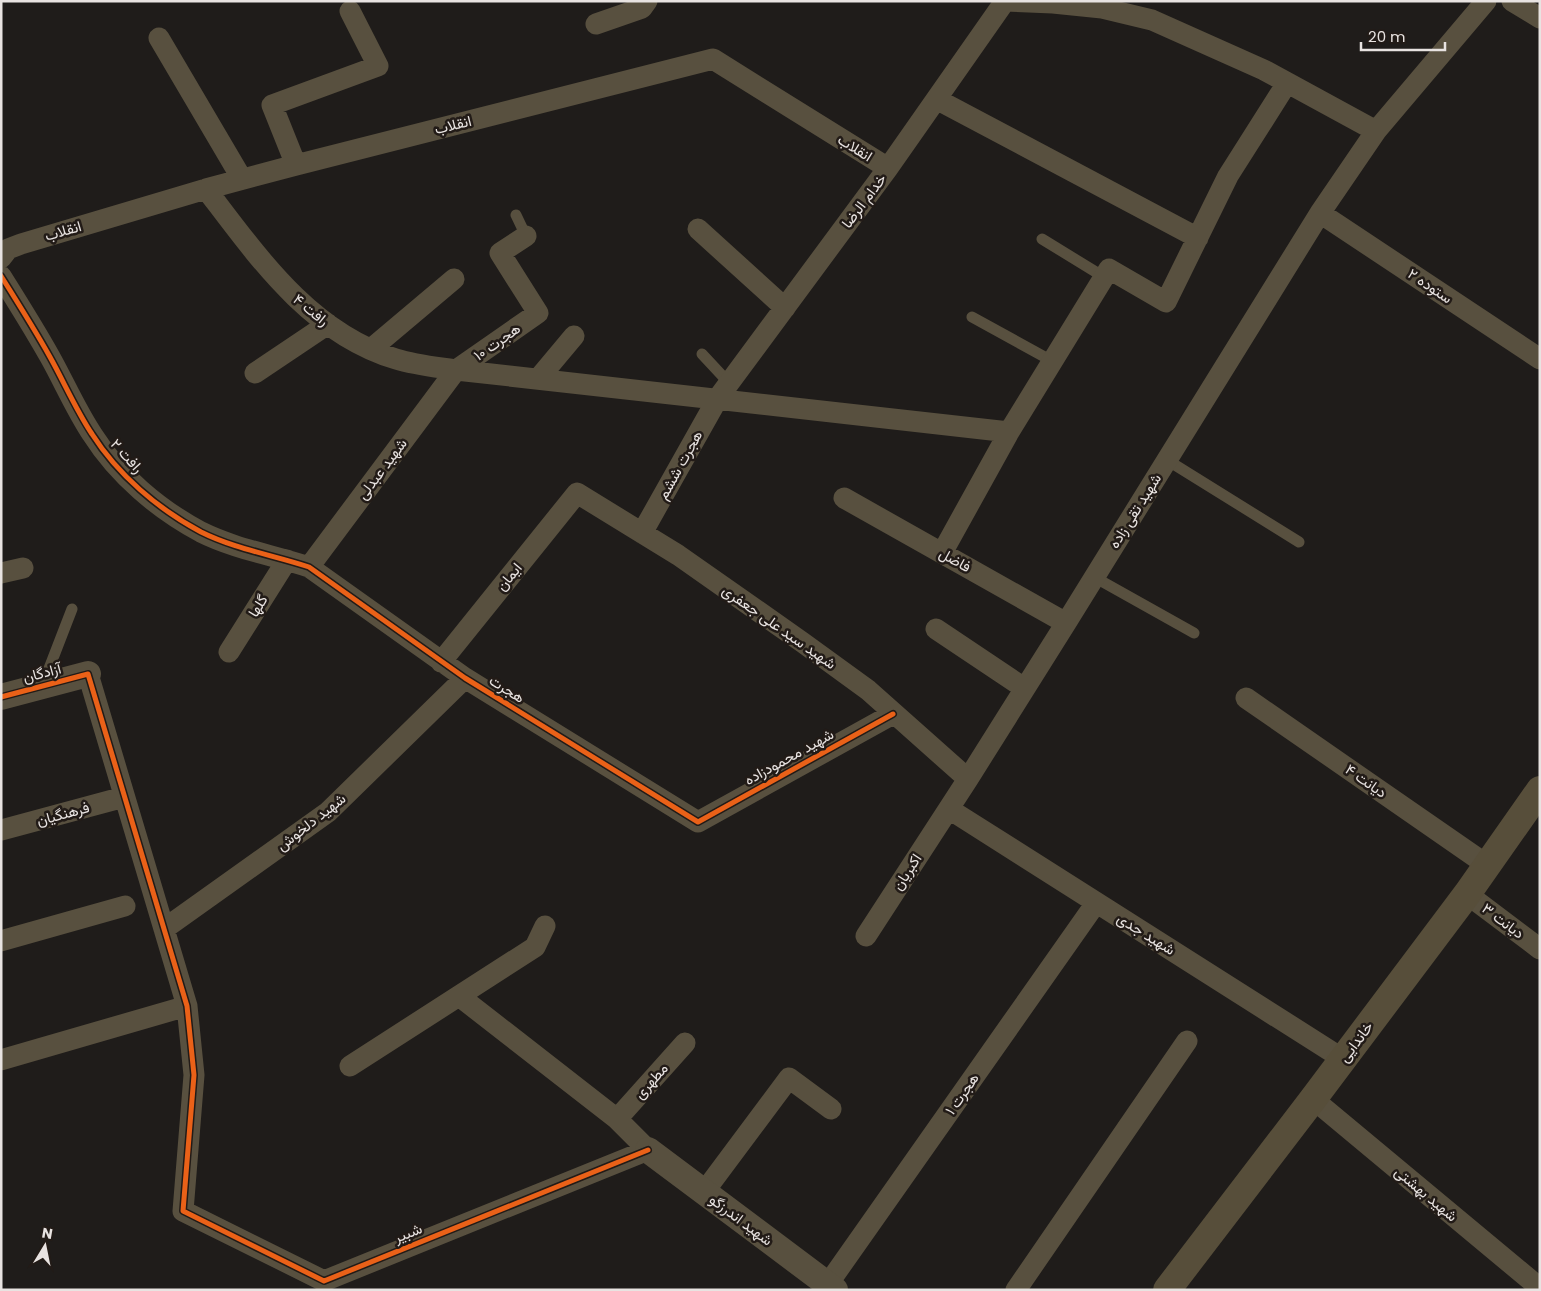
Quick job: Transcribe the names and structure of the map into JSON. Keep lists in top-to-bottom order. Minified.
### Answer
{"streets":{"main road":["خاندایی"],"street":["انقلاب","خدام الرضا","ستوده ۲","رافت ۴","هجرت ۱۰","رافت ۲","هجرت ششم","شهید عبدلی","شهید تقی زاده","فاضل","ایمان","گلها","شهید سید علی جعفری","آزادگان","هجرت","شهید محمودزاده","دیانت ۴","فرهنگیان","شهید دلخوش","اکبریان","دیانت ۳","شهید جدی","مطهری","هجرت ۱","شهید بهشتی","شهید اندرزگو","شبیر"]},"crossings":[["انقلاب","خدام الرضا"],["انقلاب","رافت ۴"],["خدام الرضا","رافت ۴"],["خدام الرضا","هجرت ششم"],["ستوده ۲","شهید تقی زاده"],["رافت ۴","هجرت ۱۰"],["رافت ۴","هجرت ششم"],["رافت ۴","شهید عبدلی"],["هجرت ۱۰","شهید عبدلی"],["رافت ۲","شهید عبدلی"],["رافت ۲","گلها"],["رافت ۲","هجرت"],["هجرت ششم","شهید سید علی جعفری"],["شهید عبدلی","هجرت"],["شهید تقی زاده","فاضل"],["شهید تقی زاده","شهید سید علی جعفری"],["شهید تقی زاده","اکبریان"],["شهید تقی زاده","شهید جدی"],["ایمان","شهید سید علی جعفری"],["ایمان","هجرت"],["شهید سید علی جعفری","شهید محمودزاده"],["هجرت","شهید محمودزاده"],["هجرت","شهید دلخوش"],["دیانت ۴","خاندایی"],["اکبریان","شهید جدی"],["دیانت ۳","خاندایی"],["شهید جدی","خاندایی"],["شهید جدی","هجرت ۱"],["خاندایی","شهید بهشتی"],["هجرت ۱","شهید اندرزگو"],["شهید اندرزگو","شبیر"]],"scale_bar":"20 m","north":"top"}
